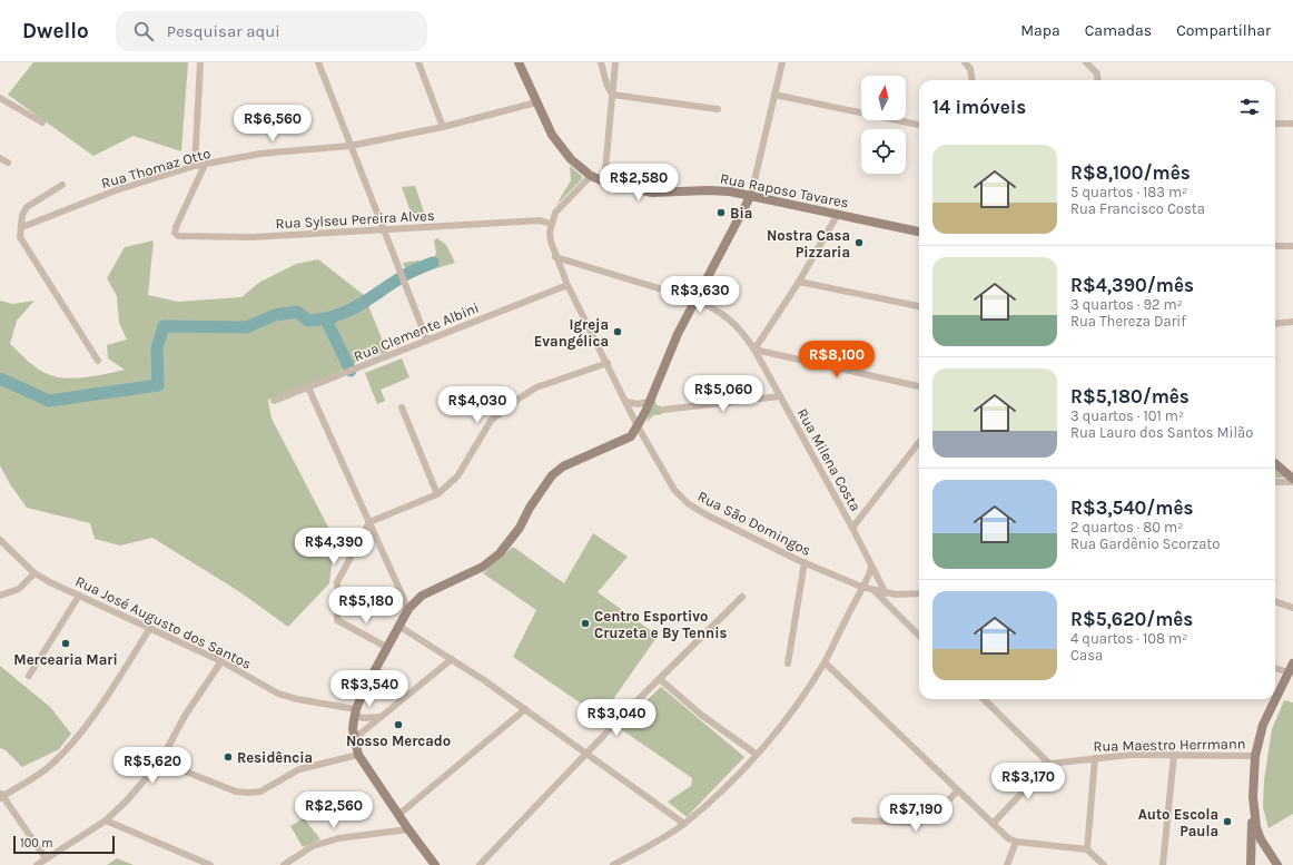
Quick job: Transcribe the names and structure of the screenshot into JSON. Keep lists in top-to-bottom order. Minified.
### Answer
{"streets":{"street":["Rua Thomaz Otto","Rua Raposo Tavares","Rua Sylseu Pereira Alves","Rua Clemente Albini","Rua Milena Costa","Rua São Domingos","Rua José Augusto dos Santos","Rua Maestro Herrmann"]},"crossings":[["Rua Thomaz Otto","Rua Raposo Tavares"],["Rua Thomaz Otto","Rua Sylseu Pereira Alves"],["Rua Sylseu Pereira Alves","Rua São Domingos"],["Rua Clemente Albini","Rua São Domingos"],["Rua Milena Costa","Rua São Domingos"]],"places":["Bia","Nostra Casa Pizzaria","Igreja Evangélica","Centro Esportivo Cruzeta e By Tennis","Mercearia Mari","Nosso Mercado","Residência","Auto Escola Paula"],"scale_bar":"100 m","north":"top","page":{"header":"Dwello","search":"Pesquisar aqui","nav":["Mapa","Camadas","Compartilhar"],"heading":"14 imóveis","price":["R$6,560","R$2,580","R$3,630","R$8,100","R$5,060","R$4,030","R$4,390","R$5,180","R$3,540","R$3,040","R$5,620","R$3,170","R$2,560","R$7,190"],"list":[{"name":"R$8,100/mês","note":"5 quartos · 183 m² · Rua Francisco Costa"},{"name":"R$4,390/mês","note":"3 quartos · 92 m² · Rua Thereza Darif"},{"name":"R$5,180/mês","note":"3 quartos · 101 m² · Rua Lauro dos Santos Milão"},{"name":"R$3,540/mês","note":"2 quartos · 80 m² · Rua Gardênio Scorzato"},{"name":"R$5,620/mês","note":"4 quartos · 108 m² · Casa"}],"scale":"100 m"}}
